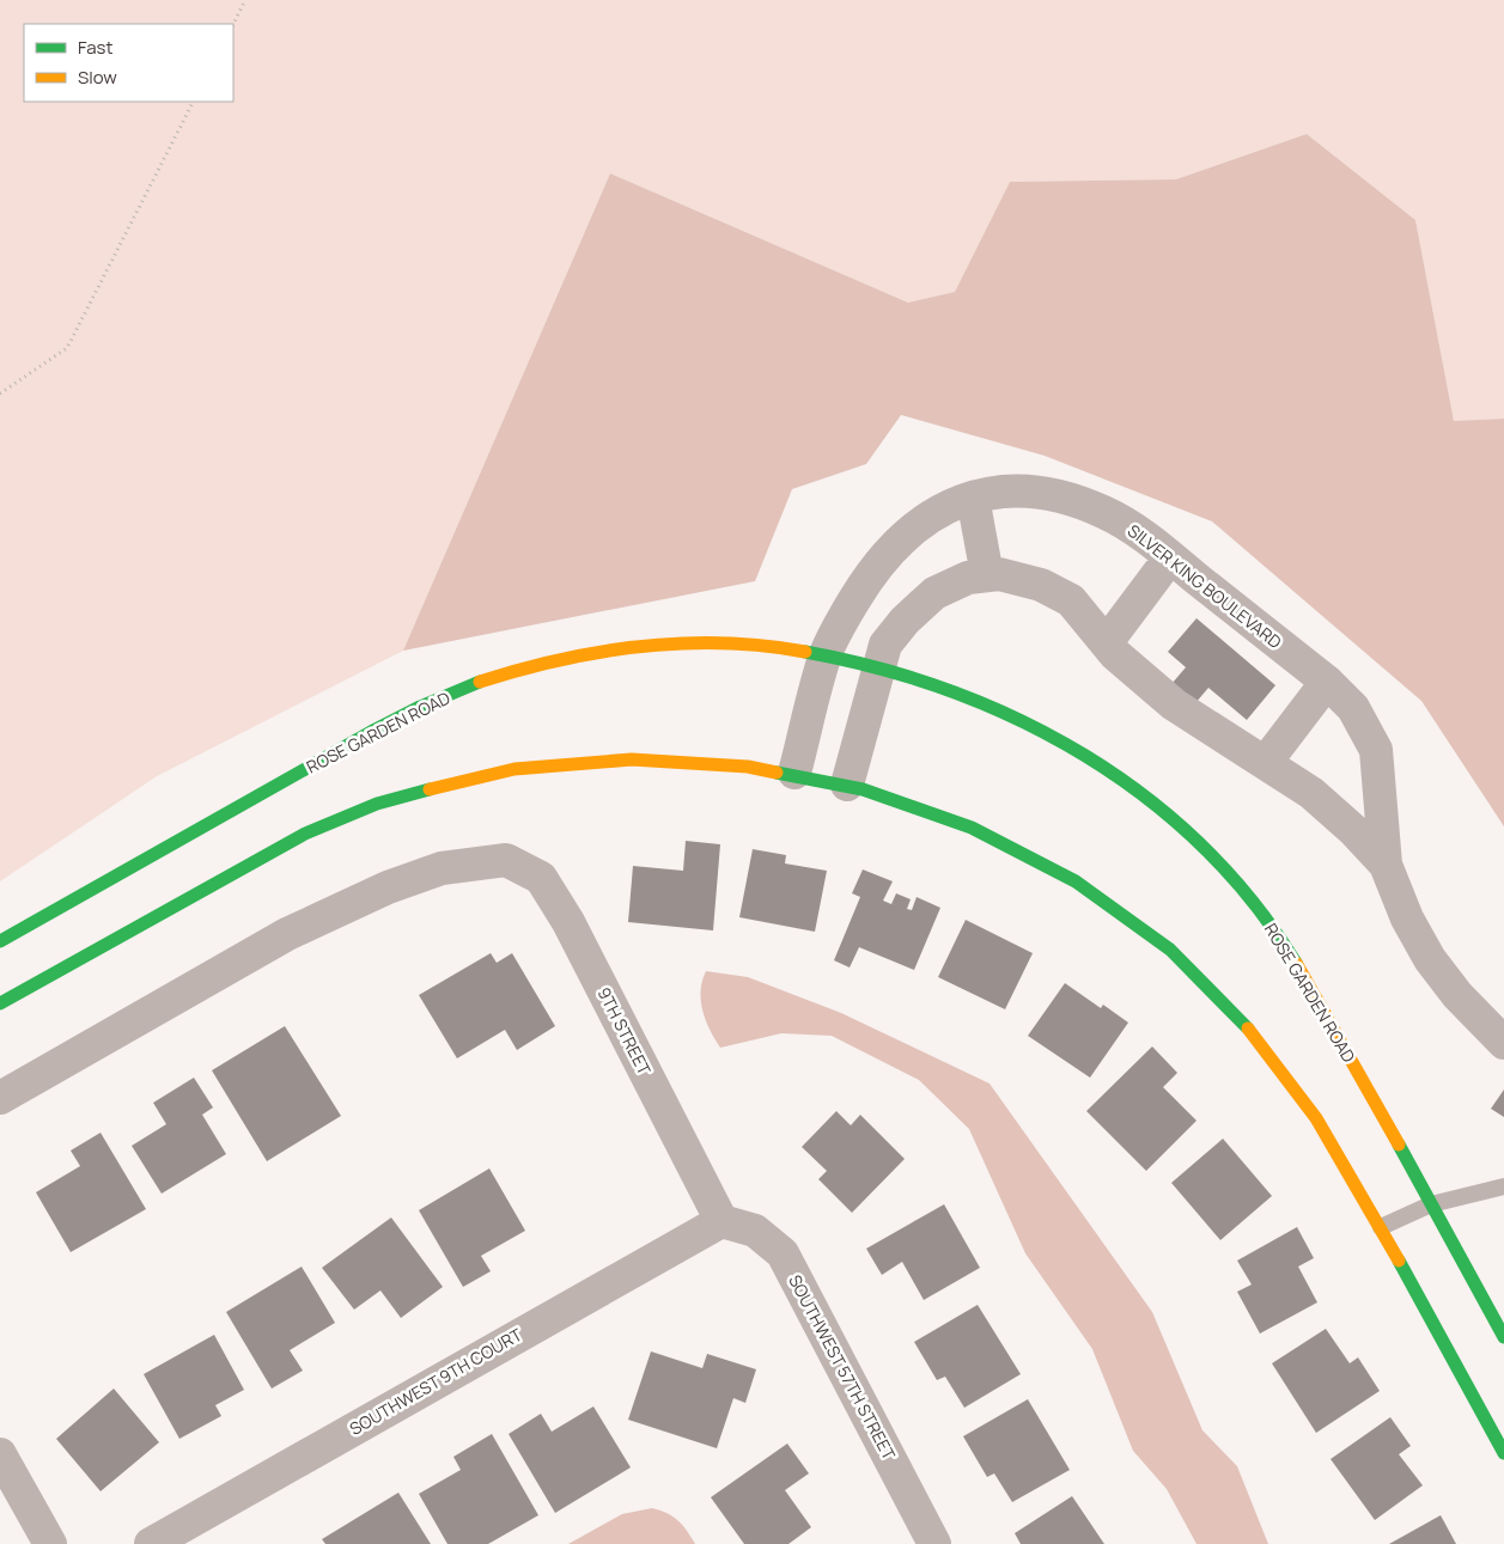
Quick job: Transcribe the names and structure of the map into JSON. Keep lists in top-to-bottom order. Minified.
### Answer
{"streets":{"street":["SILVER KING BOULEVARD","ROSE GARDEN ROAD","9TH STREET","SOUTHWEST 57TH STREET","SOUTHWEST 9TH COURT"]},"crossings":[["SILVER KING BOULEVARD","ROSE GARDEN ROAD"],["9TH STREET","SOUTHWEST 57TH STREET"],["9TH STREET","SOUTHWEST 9TH COURT"],["SOUTHWEST 57TH STREET","SOUTHWEST 9TH COURT"]],"legend":["Fast","Slow"]}
